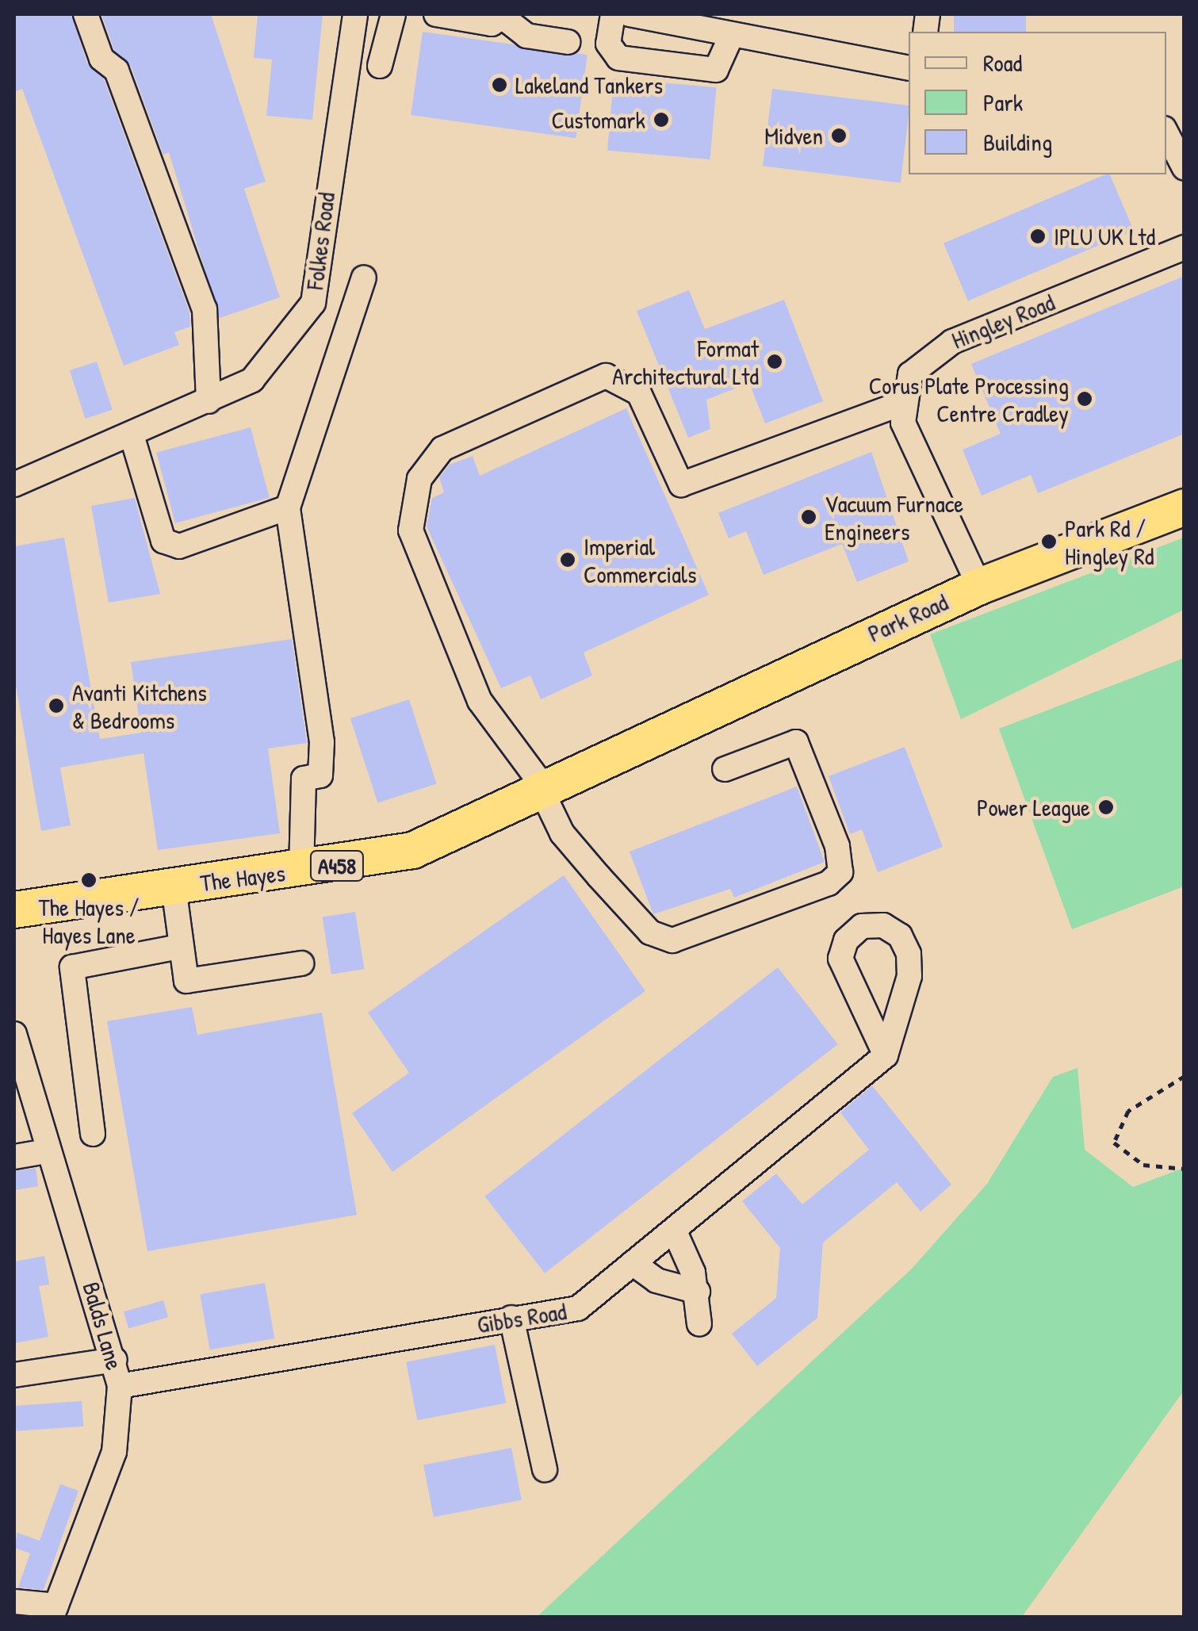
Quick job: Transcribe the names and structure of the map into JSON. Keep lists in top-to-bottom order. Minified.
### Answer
{"streets":{"highway":["Park Road","A458","The Hayes"],"street":["Folkes Road","Hingley Road","Gibbs Road","Balds Lane"]},"crossings":[["Park Road","The Hayes"],["Gibbs Road","Balds Lane"]],"places":["Lakeland Tankers","Customark","Midven","IPLU UK Ltd","Format Architectural Ltd","Corus Plate Processing Centre Cradley","Vacuum Furnace Engineers","Park Rd / Hingley Rd","Imperial Commercials","Avanti Kitchens & Bedrooms","Power League","The Hayes / Hayes Lane"],"legend":["Road","Park","Building"]}
